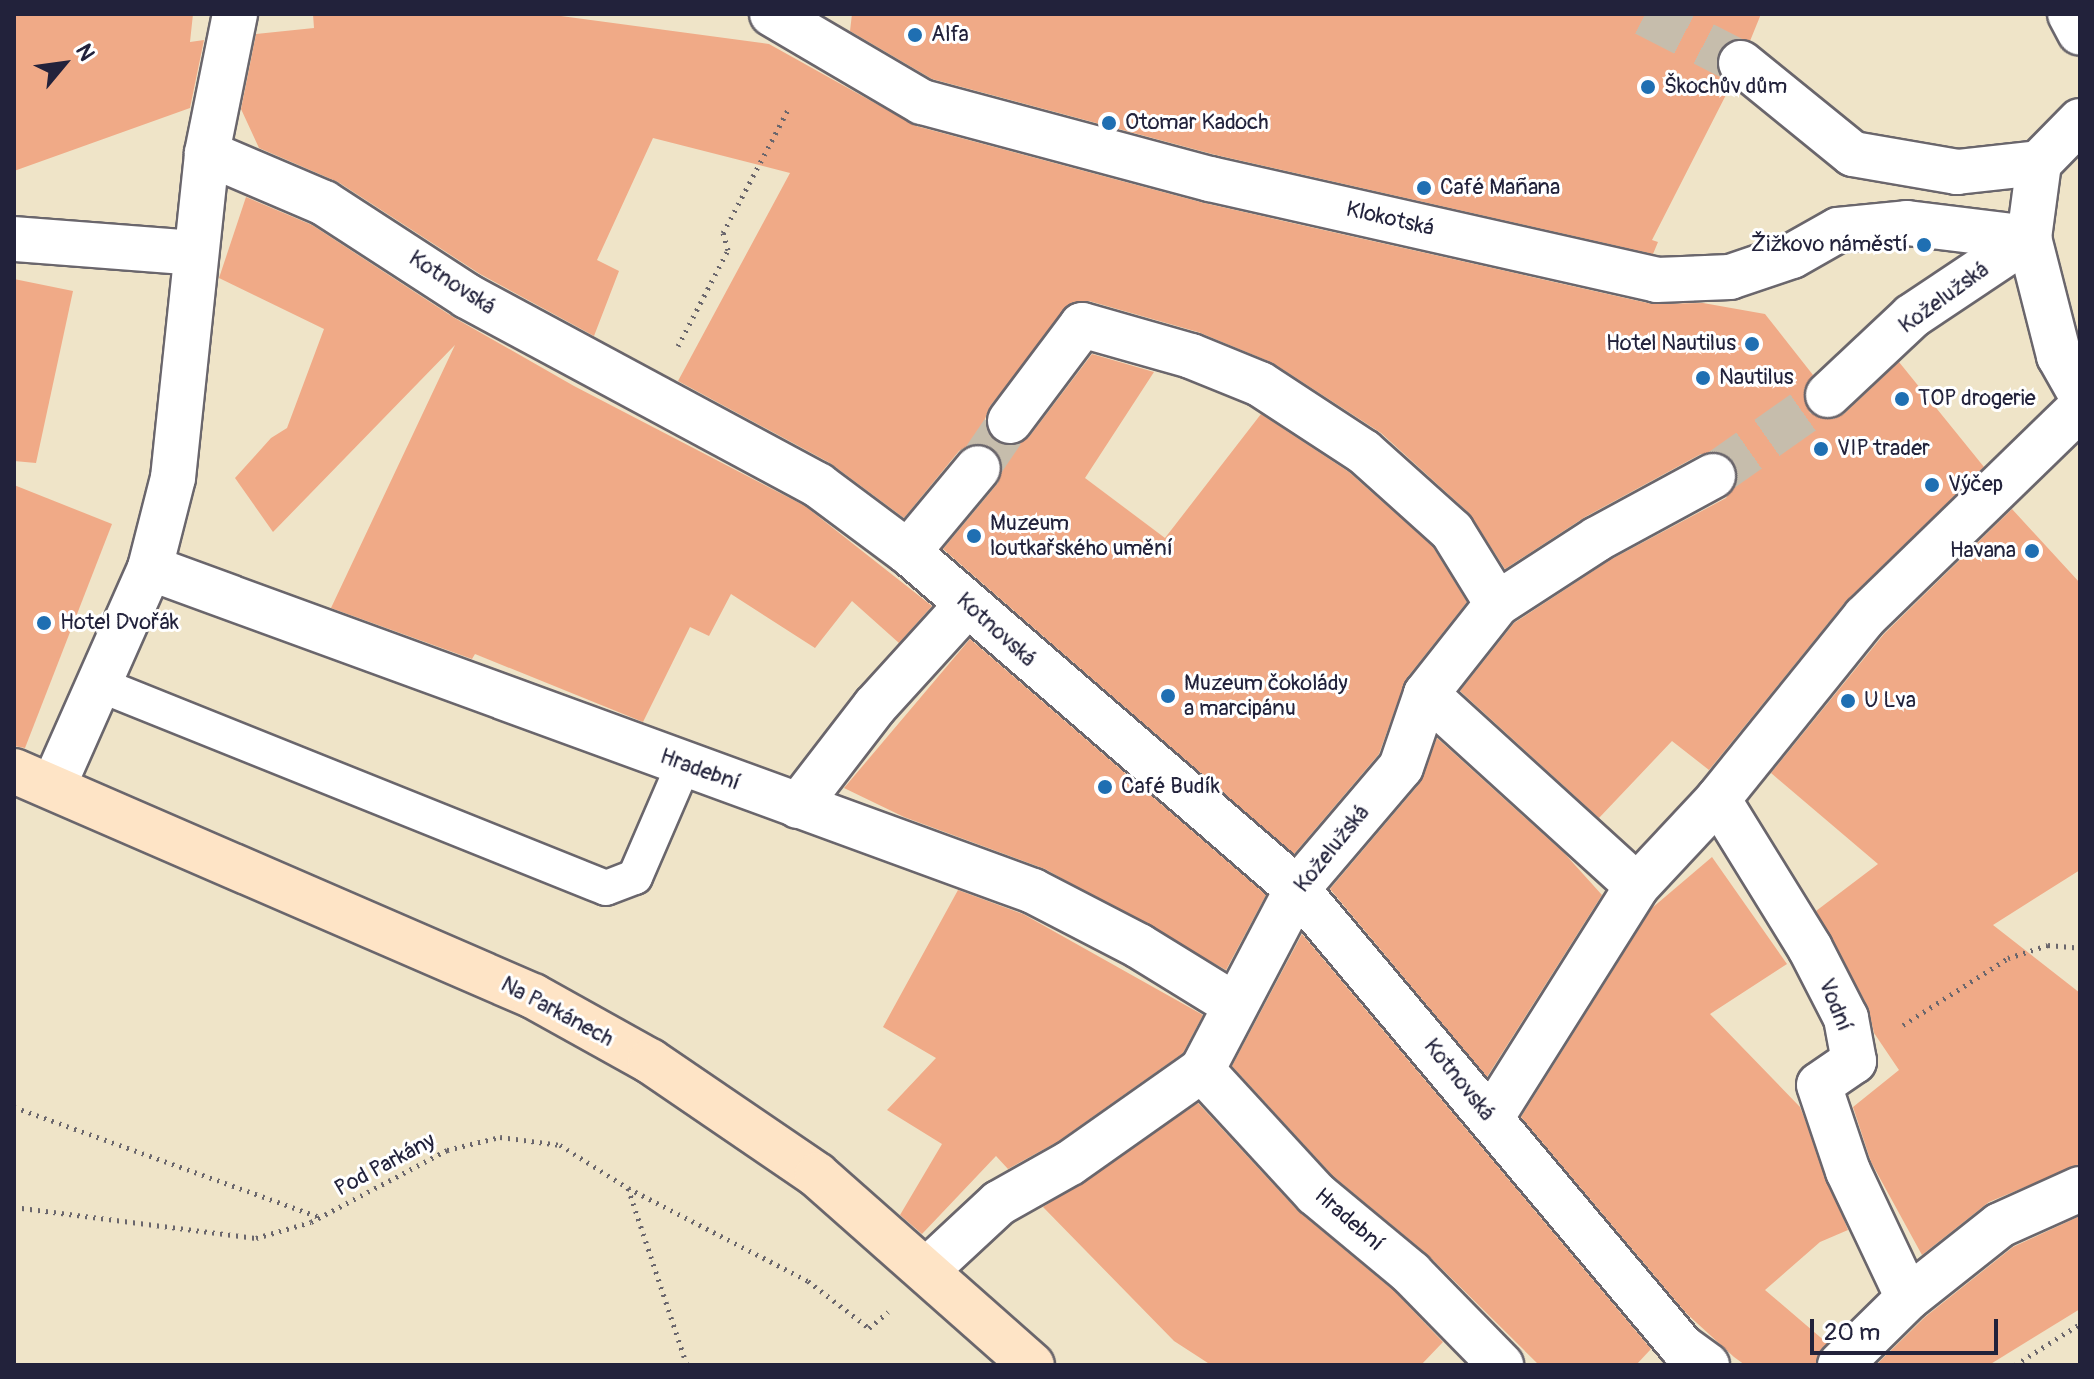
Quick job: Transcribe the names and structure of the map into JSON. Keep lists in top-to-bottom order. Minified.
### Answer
{"streets":{"main road":["Na Parkánech"],"street":["Klokotská","Kotnovská","Koželužská","Hradební","Vodní"],"path":["Pod Parkány"]},"crossings":[["Klokotská","Koželužská"],["Kotnovská","Koželužská"],["Koželužská","Hradební"],["Koželužská","Na Parkánech"]],"places":["Alfa","Škochův dům","Otomar Kadoch","Café Mañana","Žižkovo náměstí","Hotel Nautilus","Nautilus","TOP drogerie","VIP trader","Výčep","Muzeum loutkařského umění","Havana","Hotel Dvořák","Muzeum čokolády a marcipánu","U Lva","Café Budík"],"scale_bar":"20 m","north":"top right"}
